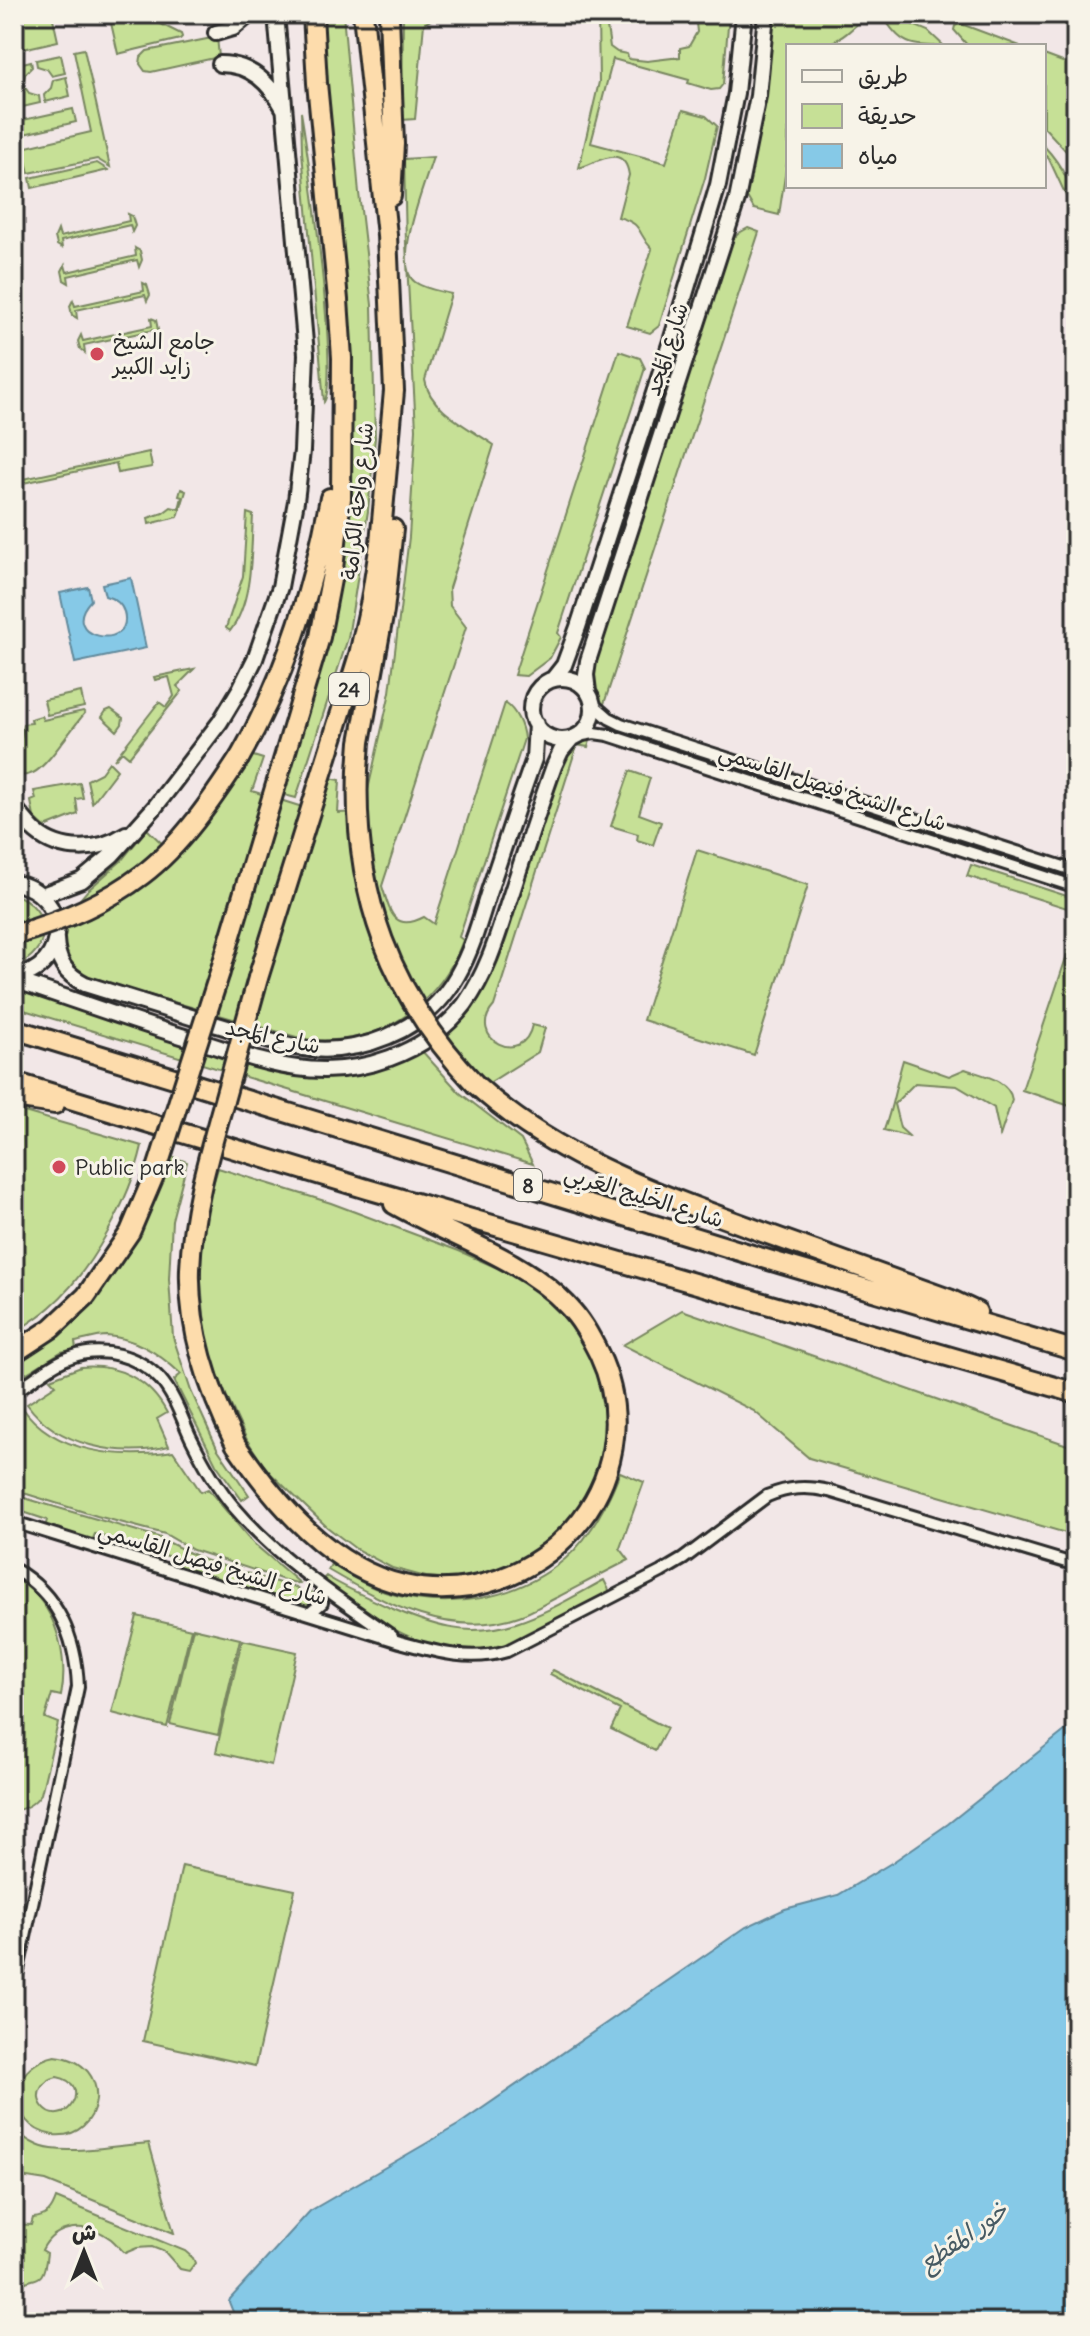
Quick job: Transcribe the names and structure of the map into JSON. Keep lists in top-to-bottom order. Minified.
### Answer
{"streets":{"highway":["شارع واحة الكرامة","24","8","شارع الخَلِيج العَربِي"],"street":["شارع المَجد","شارع الشيخ فيصل القاسمي"]},"crossings":[["شارع المَجد","شارع الشيخ فيصل القاسمي"],["شارع واحة الكرامة","8"]],"water":["خور المقطع"],"places":["جامع الشيخ زايد الكبير","Public park"],"legend":["طريق","حديقة","مياه"],"north":"top"}
